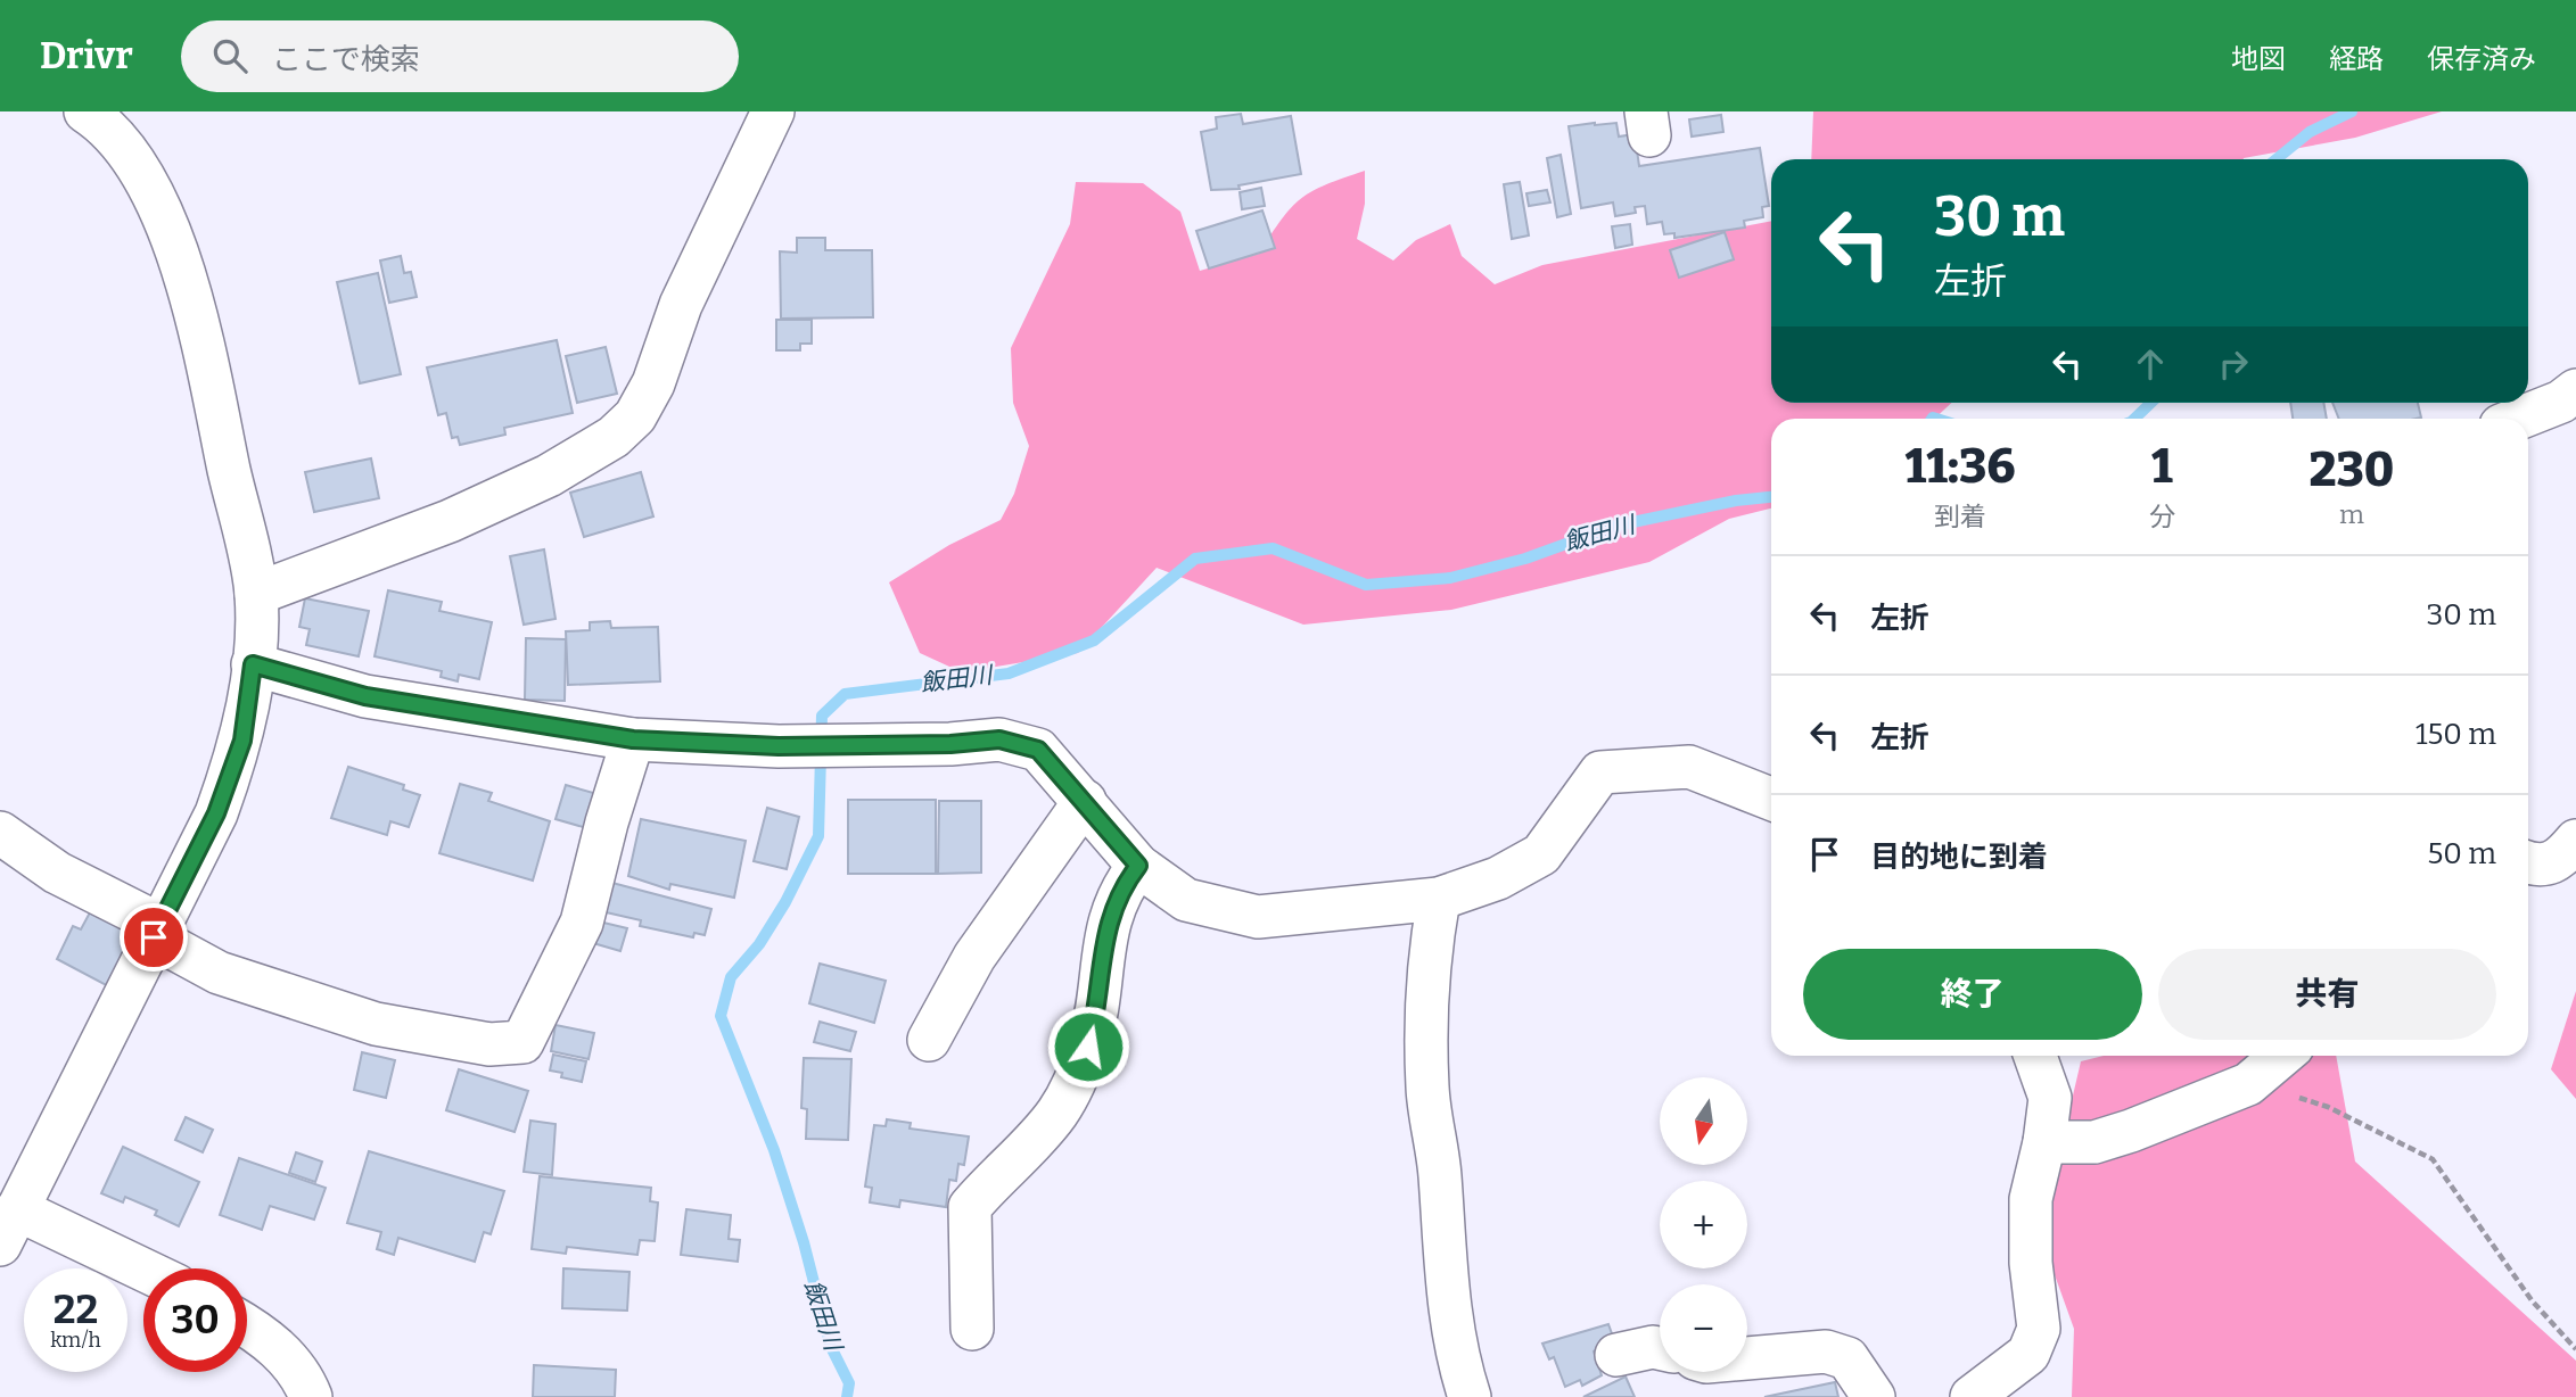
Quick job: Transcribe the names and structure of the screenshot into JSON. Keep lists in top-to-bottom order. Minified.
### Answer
{"water":["飯田川"],"north":"bottom","page":{"header":"Drivr","search":"ここで検索","nav":["地図","経路","保存済み"],"turn":["30 m","左折"],"eta":["11:36","到着","1","分","230","m"],"list":[{"name":"左折","value":"30 m"},{"name":"左折","value":"150 m"},{"name":"目的地に到着","value":"50 m"}],"buttons":["終了","共有"],"map_buttons":["+","−"],"speed":"22 km/h","limit":"30"}}
